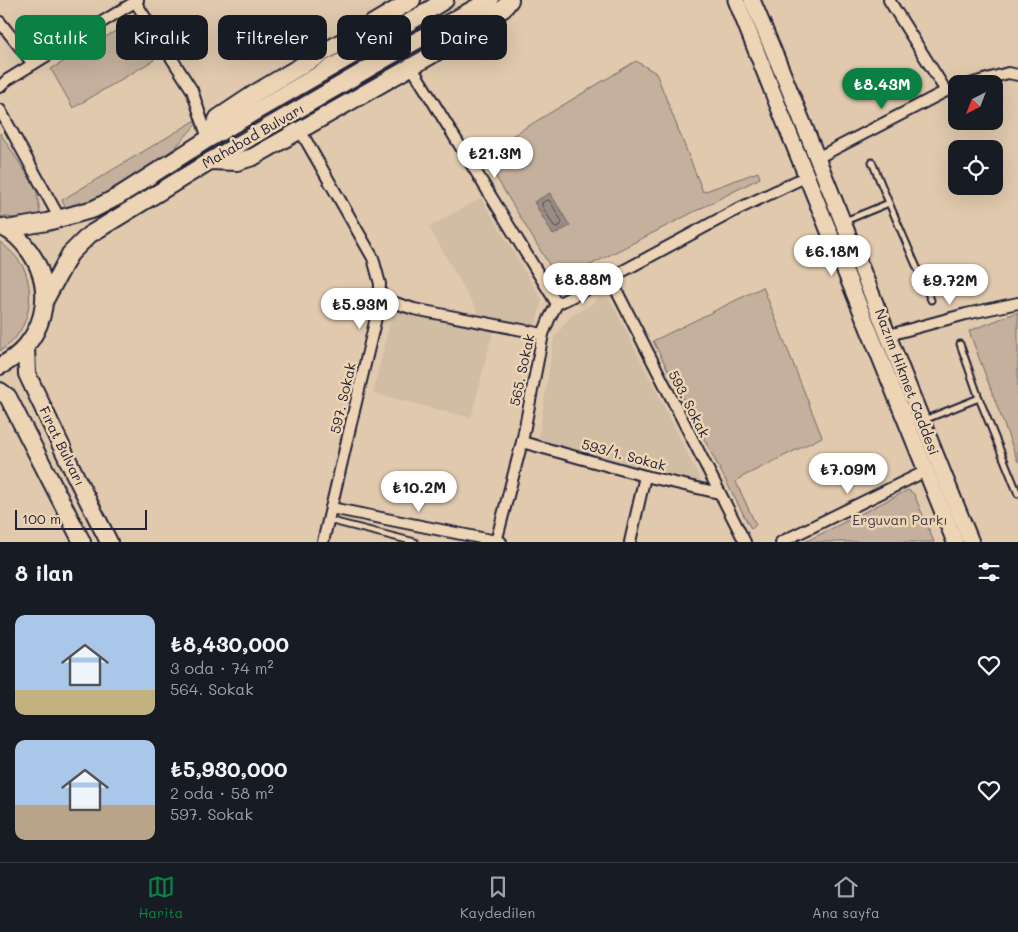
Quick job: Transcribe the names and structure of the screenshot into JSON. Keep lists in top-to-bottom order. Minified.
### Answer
{"streets":{"main road":["Mahabad Bulvarı","Nazım Hikmet Caddesi","Fırat Bulvarı"],"street":["565. Sokak","597. Sokak","593. Sokak","593/1. Sokak"]},"crossings":[["565. Sokak","593/1. Sokak"],["593. Sokak","593/1. Sokak"]],"parks":["Erguvan Parkı"],"scale_bar":"100 m","north":"bottom left","page":{"chip":["Satılık","Kiralık","Filtreler","Yeni","Daire"],"price":["₺8.43M","₺21.3M","₺6.18M","₺8.88M","₺9.72M","₺5.93M","₺7.09M","₺10.2M"],"scale":"100 m","heading":"8 ilan","list":[{"name":"₺8,430,000","note":"3 oda · 74 m² · 564. Sokak"},{"name":"₺5,930,000","note":"2 oda · 58 m² · 597. Sokak"}],"tabs":["Harita","Kaydedilen","Ana sayfa"]}}
